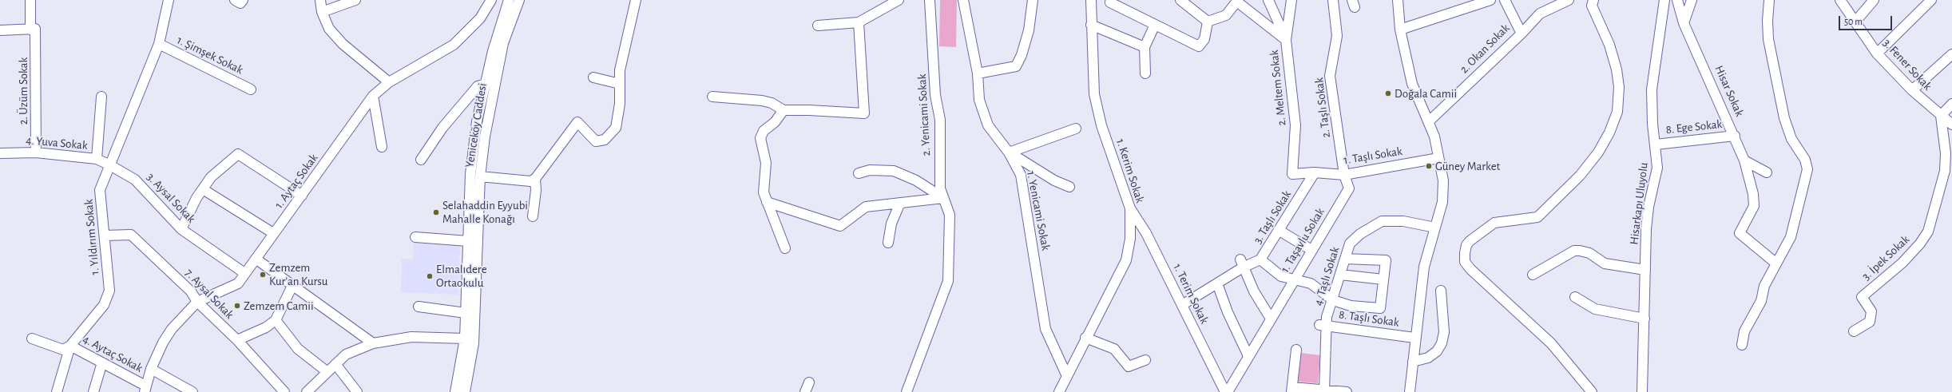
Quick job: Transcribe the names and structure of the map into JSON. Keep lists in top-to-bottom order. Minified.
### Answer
{"streets":{"street":["2. Okan Sokak","1. Şimşek Sokak","3. Fener Sokak","2. Meltem Sokak","2. Üzüm Sokak","Hisar Sokak","2. Taşlı Sokak","2. Yenicami Sokak","Yeniceköy Caddesi","8. Ege Sokak","4. Yuva Sokak","1. Taşlı Sokak","1. Kerim Sokak","1. Aytaç Sokak","3. Aysal Sokak","Hisarkapı Uluyolu","1. Yenicami Sokak","3. Taşlı Sokak","1. Yıldırım Sokak","1. Taşavlu Sokak","3. İpek Sokak","4. Taşlı Sokak","7. Aysal Sokak","1. Terim Sokak","8. Taşlı Sokak","4. Aytaç Sokak"]},"crossings":[["1. Şimşek Sokak","1. Yıldırım Sokak"],["3. Fener Sokak","3. İpek Sokak"],["2. Meltem Sokak","1. Taşlı Sokak"],["2. Üzüm Sokak","4. Yuva Sokak"],["Hisar Sokak","8. Ege Sokak"],["2. Taşlı Sokak","1. Taşlı Sokak"],["2. Taşlı Sokak","1. Taşavlu Sokak"],["8. Ege Sokak","Hisarkapı Uluyolu"],["4. Yuva Sokak","3. Aysal Sokak"],["4. Yuva Sokak","1. Yıldırım Sokak"],["1. Taşlı Sokak","3. Taşlı Sokak"],["1. Taşlı Sokak","1. Taşavlu Sokak"],["1. Kerim Sokak","1. Yenicami Sokak"],["1. Kerim Sokak","1. Terim Sokak"],["1. Aytaç Sokak","3. Aysal Sokak"],["1. Aytaç Sokak","7. Aysal Sokak"],["1. Aytaç Sokak","4. Aytaç Sokak"],["3. Aysal Sokak","1. Yıldırım Sokak"],["3. Taşlı Sokak","1. Terim Sokak"],["1. Yıldırım Sokak","7. Aysal Sokak"],["1. Yıldırım Sokak","4. Aytaç Sokak"],["4. Taşlı Sokak","8. Taşlı Sokak"]],"places":["Doğala Camii","Güney Market","Selahaddin Eyyubi Mahalle Konağı","Zemzem Kur'an Kursu","Elmalıdere Ortaokulu","Zemzem Camii"],"scale_bar":"50 m"}
